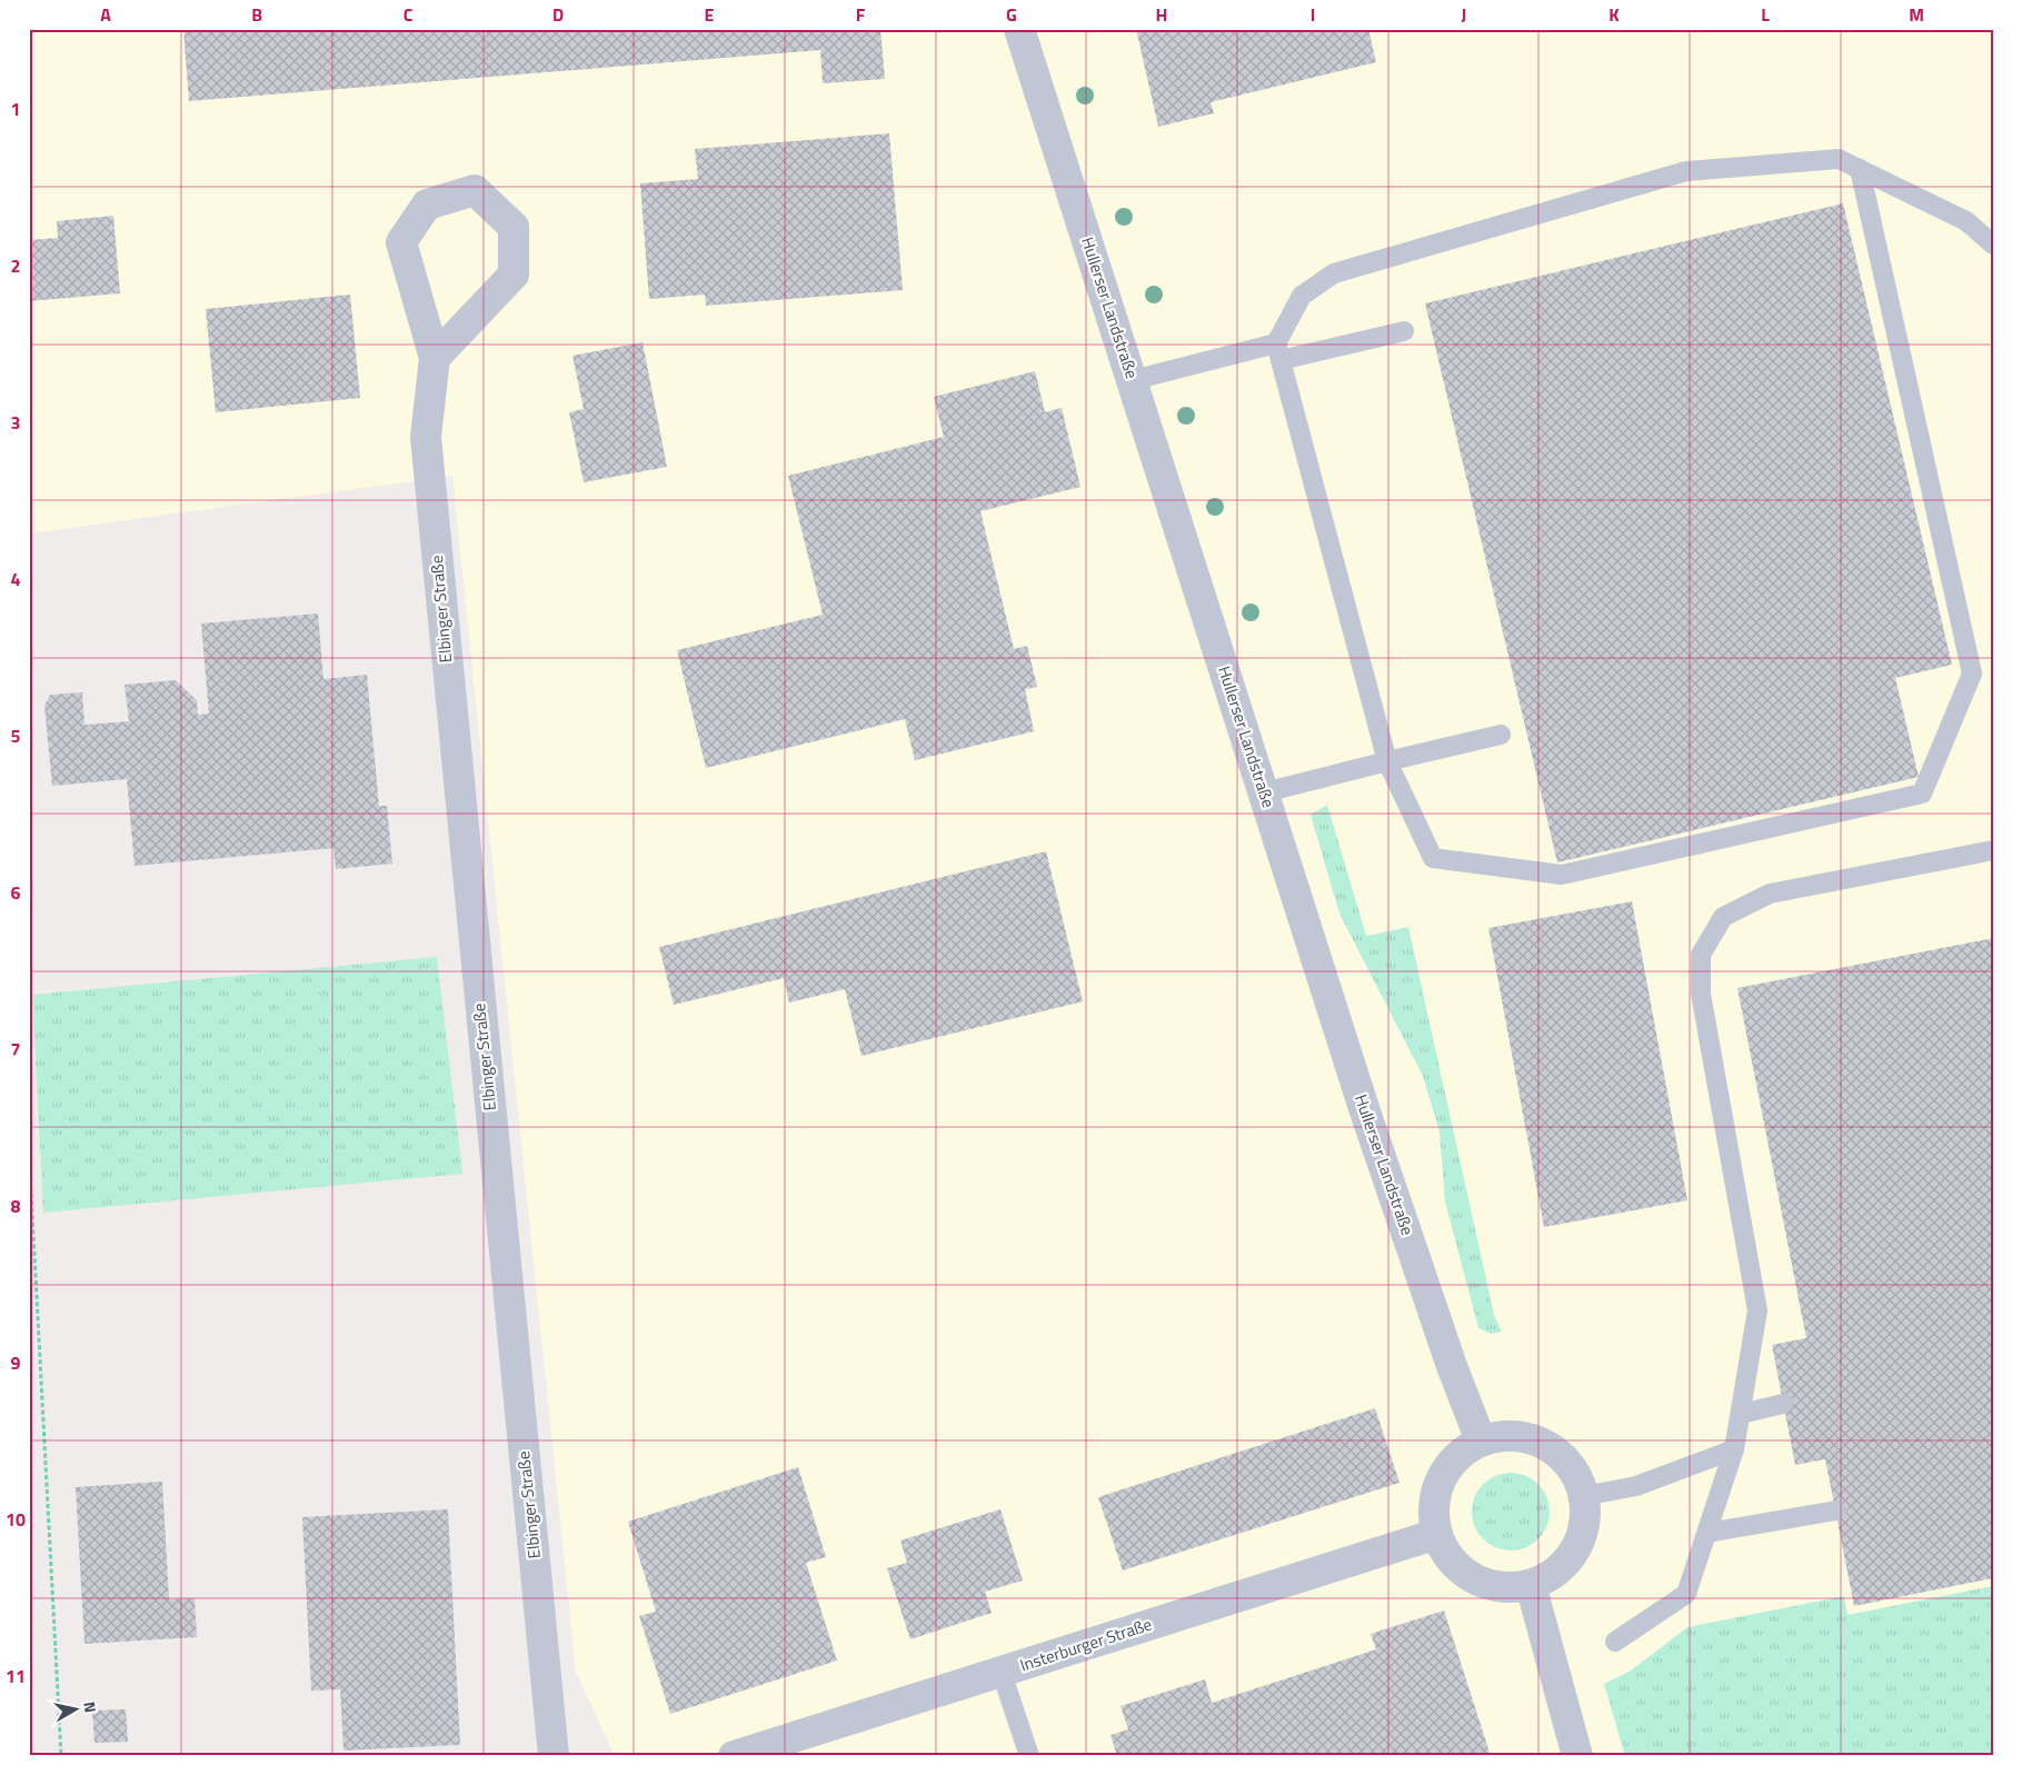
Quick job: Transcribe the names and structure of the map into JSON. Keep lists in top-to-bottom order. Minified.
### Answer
{"streets":{"street":["Hullerser Landstraße","Elbinger Straße","Insterburger Straße"]},"crossings":[["Hullerser Landstraße","Insterburger Straße"]],"north":"right","grid":{"columns":["A","B","C","D","E","F","G","H","I","J","K","L","M"],"rows":["1","2","3","4","5","6","7","8","9","10","11"]}}
